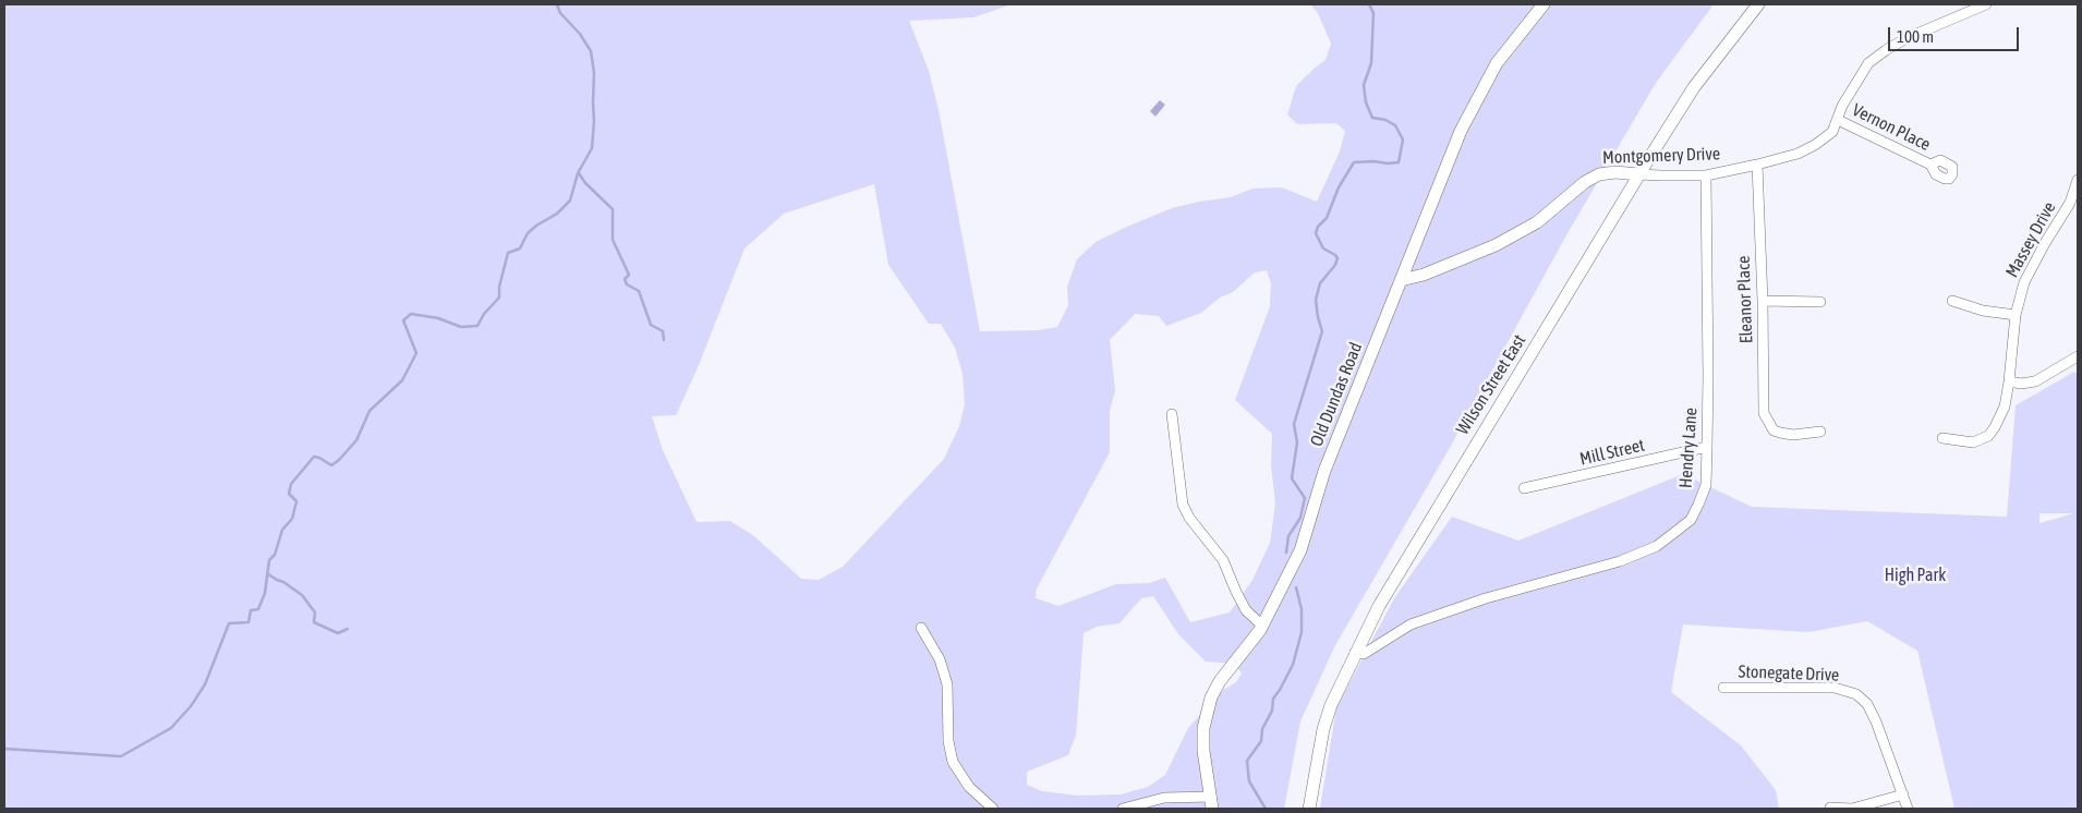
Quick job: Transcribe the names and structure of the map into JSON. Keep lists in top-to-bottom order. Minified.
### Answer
{"streets":{"street":["Vernon Place","Montgomery Drive","Massey Drive","Eleanor Place","Wilson Street East","Old Dundas Road","Hendry Lane","Mill Street","Stonegate Drive"]},"crossings":[["Vernon Place","Montgomery Drive"],["Montgomery Drive","Eleanor Place"],["Montgomery Drive","Wilson Street East"],["Montgomery Drive","Old Dundas Road"],["Montgomery Drive","Hendry Lane"],["Wilson Street East","Hendry Lane"],["Hendry Lane","Mill Street"]],"parks":["High Park"],"scale_bar":"100 m"}
